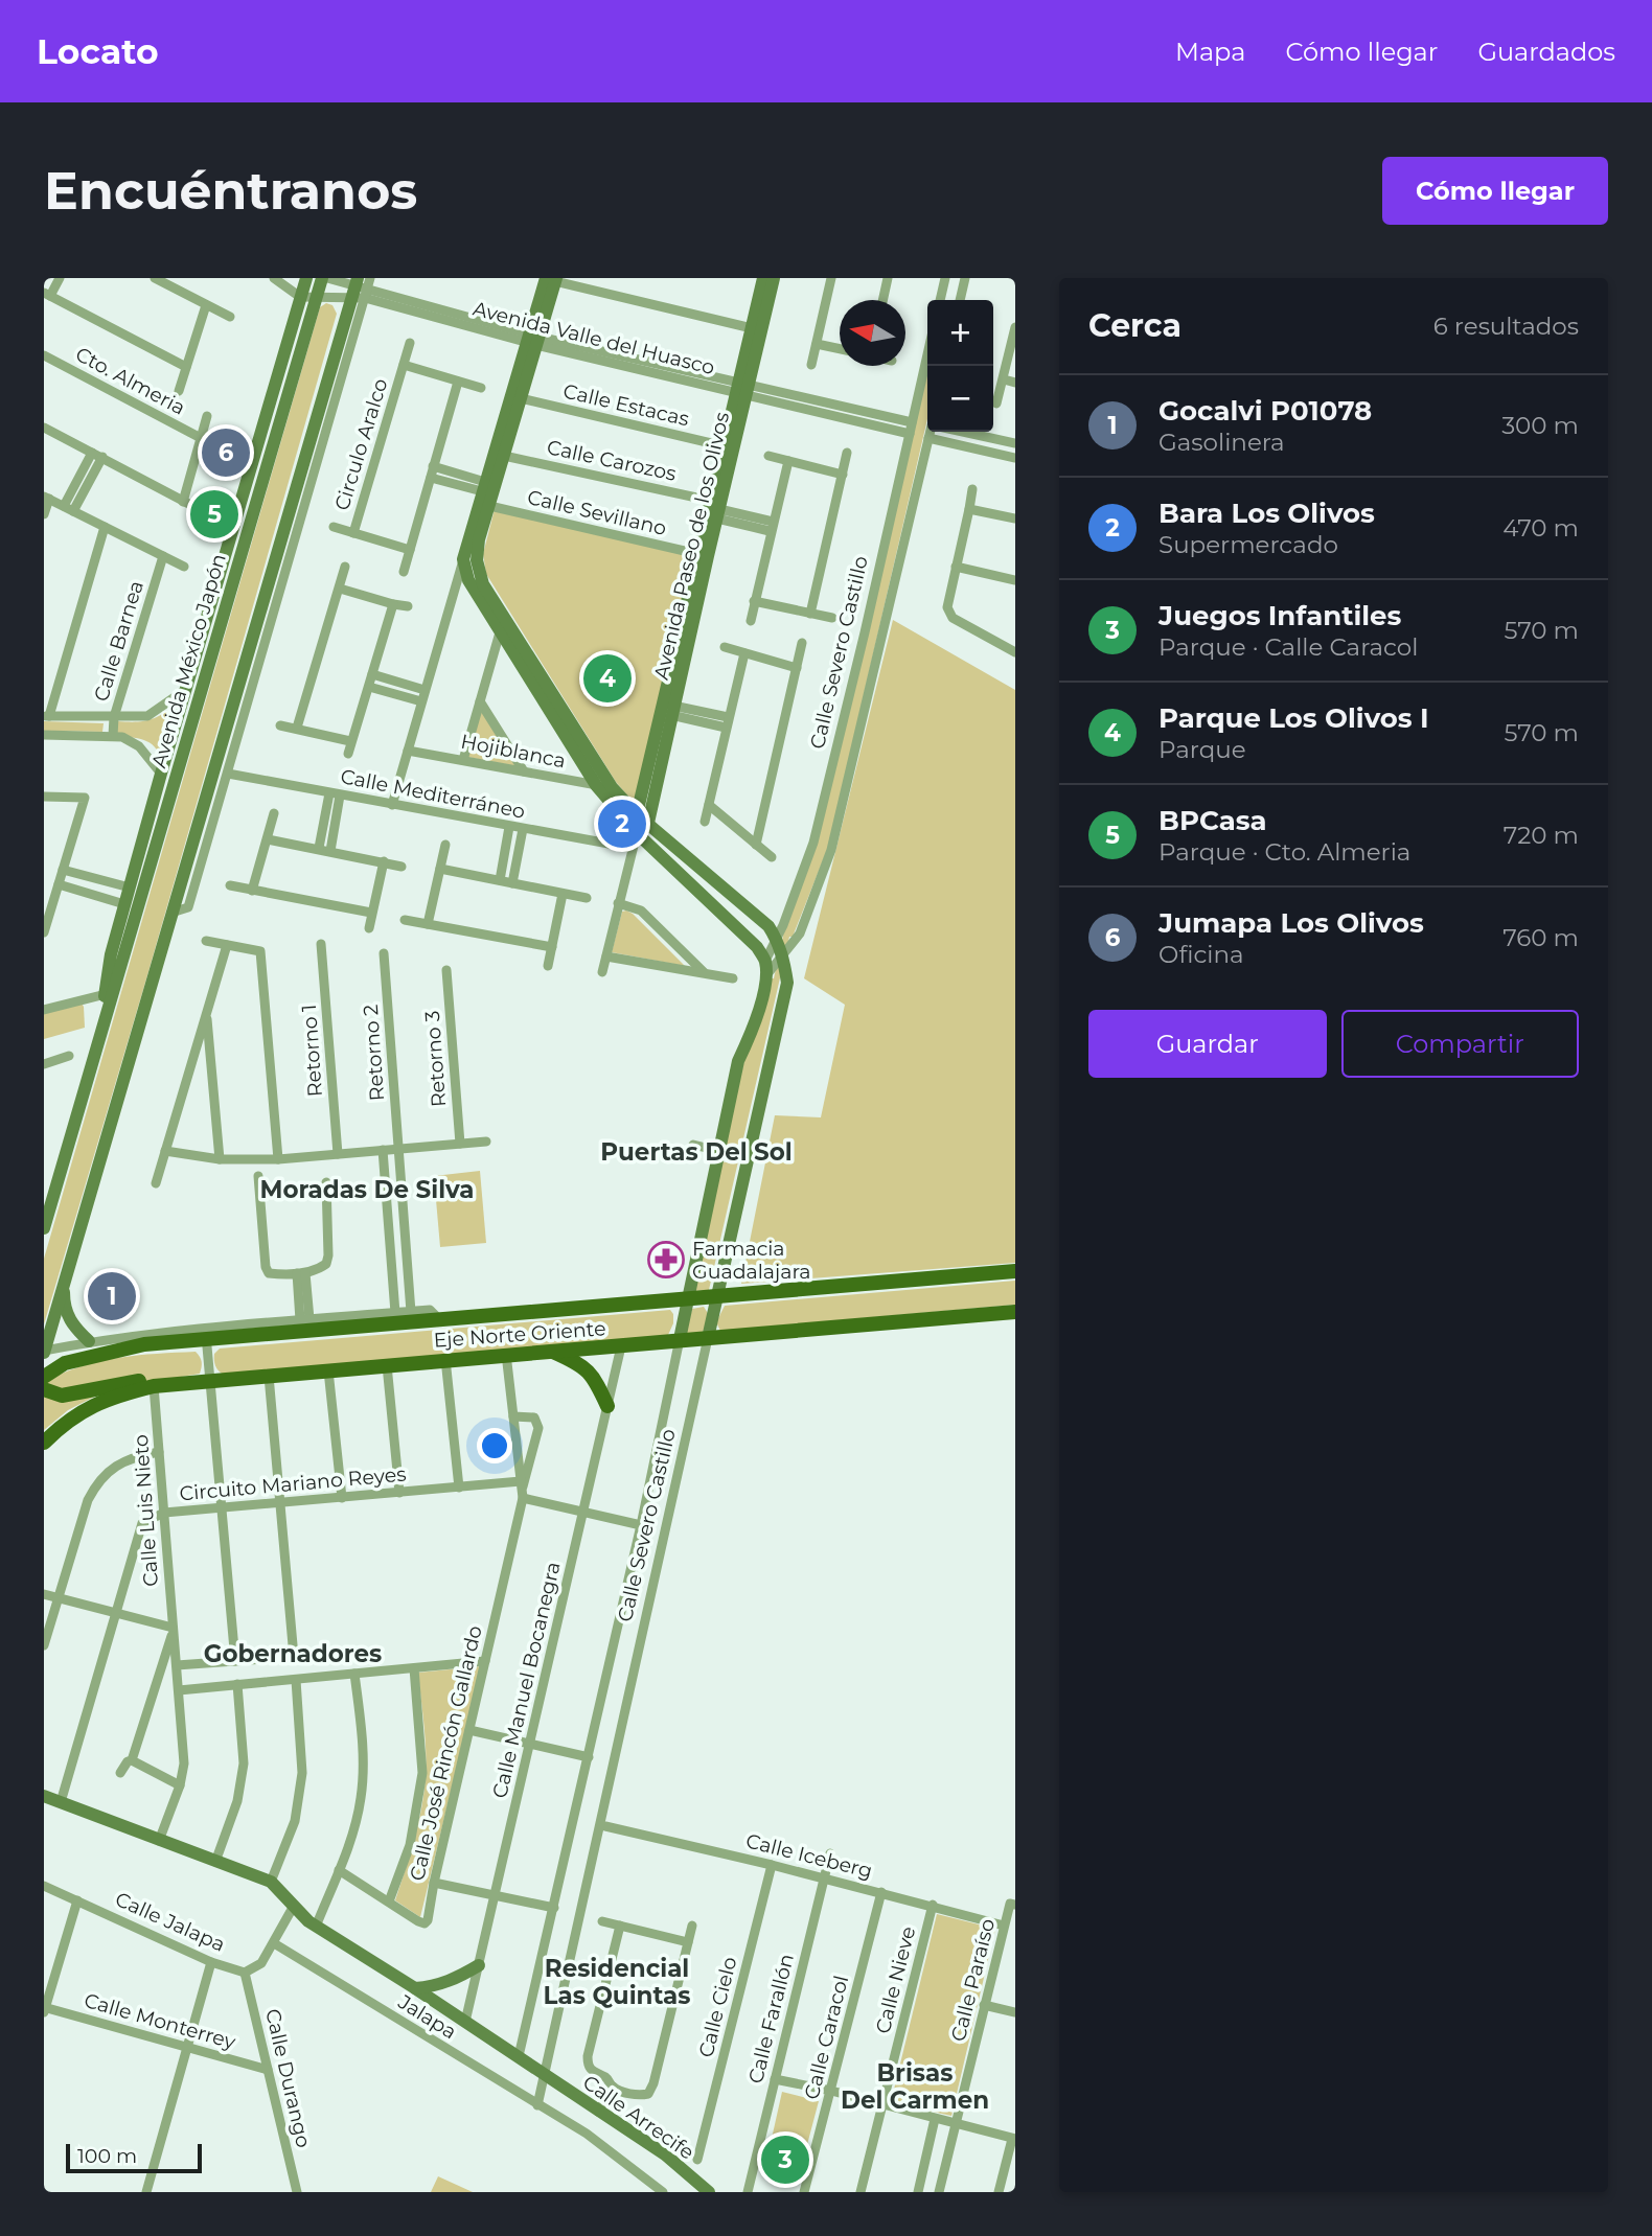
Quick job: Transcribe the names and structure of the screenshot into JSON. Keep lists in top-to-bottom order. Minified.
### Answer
{"streets":{"main road":["Eje Norte Oriente"],"street":["Avenida Valle del Huasco","Cto. Almeria","Calle Estacas","Circulo Aralco","Calle Carozos","Calle Sevillano","Avenida Paseo de los Olivos","Calle Barnea","Calle Severo Castillo","Avenida México Japón","Hojiblanca","Calle Mediterráneo","Retorno 1","Retorno 2","Retorno 3","Circuito Mariano Reyes","Calle Luis Nieto","Calle Manuel Bocanegra","Calle José Rincón Gallardo","Calle Iceberg","Calle Jalapa","Calle Nieve","Calle Paraíso","Calle Cielo","Jalapa","Calle Farallón","Calle Monterrey","Calle Caracol","Calle Durango","Calle Arrecife"]},"crossings":[["Avenida Valle del Huasco","Avenida Paseo de los Olivos"],["Avenida Valle del Huasco","Calle Severo Castillo"],["Avenida Valle del Huasco","Avenida México Japón"],["Calle Estacas","Avenida Paseo de los Olivos"],["Calle Carozos","Avenida Paseo de los Olivos"],["Calle Sevillano","Avenida Paseo de los Olivos"],["Calle Severo Castillo","Eje Norte Oriente"],["Calle Severo Castillo","Circuito Mariano Reyes"],["Calle Severo Castillo","Calle Arrecife"],["Eje Norte Oriente","Calle Luis Nieto"],["Eje Norte Oriente","Calle Manuel Bocanegra"],["Eje Norte Oriente","Calle José Rincón Gallardo"],["Circuito Mariano Reyes","Calle Luis Nieto"],["Circuito Mariano Reyes","Calle Manuel Bocanegra"],["Circuito Mariano Reyes","Calle José Rincón Gallardo"],["Calle Manuel Bocanegra","Calle Arrecife"],["Calle Iceberg","Calle Nieve"],["Calle Iceberg","Calle Paraíso"],["Calle Iceberg","Calle Cielo"],["Calle Iceberg","Calle Farallón"],["Calle Iceberg","Calle Caracol"],["Calle Jalapa","Calle Durango"],["Calle Monterrey","Calle Durango"]],"districts":["Puertas Del Sol","Moradas De Silva","Gobernadores","Residencial Las Quintas","Brisas Del Carmen"],"places":{"pharmacy":["Farmacia Guadalajara"]},"scale_bar":"100 m","north":"left","page":{"header":"Locato","nav":["Mapa","Cómo llegar","Guardados"],"buttons":["Cómo llegar",["Guardar","Compartir"]],"title":"Encuéntranos","heading":["Cerca","6 resultados"],"map_buttons":["+","−"],"list":[{"mark":"1","name":"Gocalvi P01078","note":"Gasolinera","value":"300 m"},{"mark":"2","name":"Bara Los Olivos","note":"Supermercado","value":"470 m"},{"mark":"3","name":"Juegos Infantiles","note":"Parque · Calle Caracol","value":"570 m"},{"mark":"4","name":"Parque Los Olivos I","note":"Parque","value":"570 m"},{"mark":"5","name":"BPCasa","note":"Parque · Cto. Almeria","value":"720 m"},{"mark":"6","name":"Jumapa Los Olivos","note":"Oficina","value":"760 m"}],"pins":["6","5","4","2","1","3"],"scale":"100 m"}}
